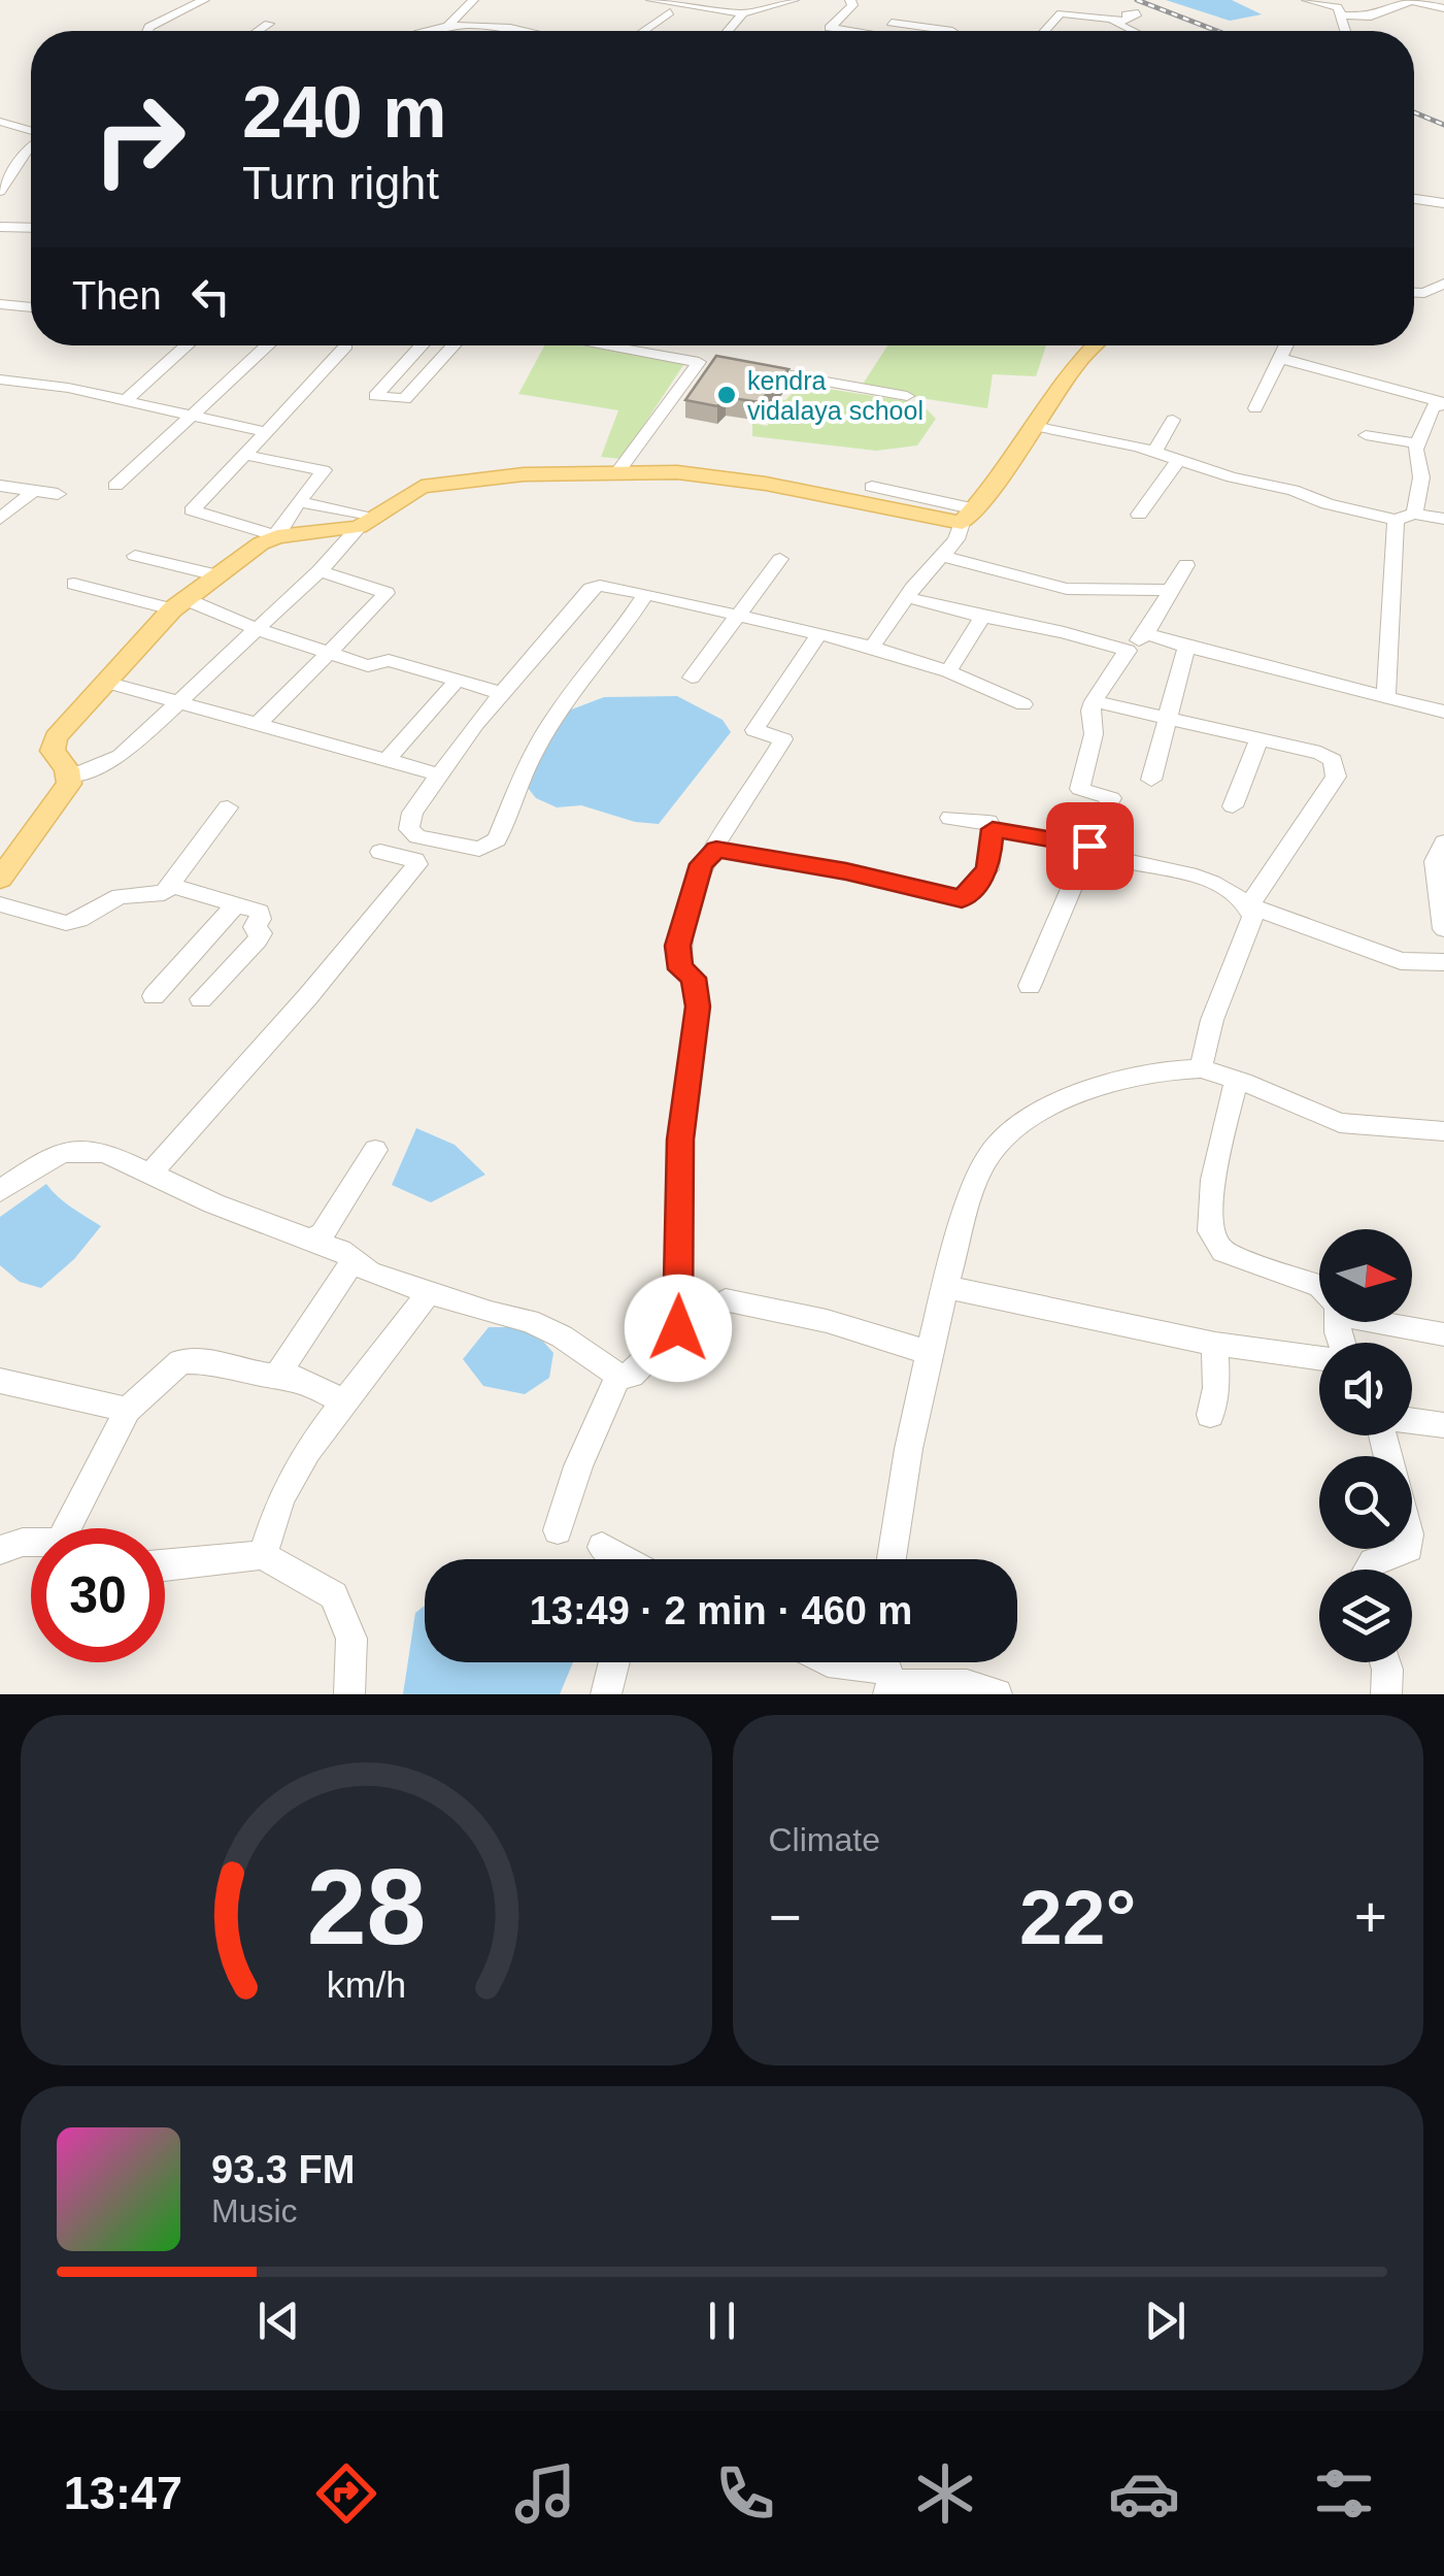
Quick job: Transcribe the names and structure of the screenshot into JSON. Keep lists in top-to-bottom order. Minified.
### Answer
{"places":["kendra vidalaya school"],"north":"right","page":{"turn":["240 m","Turn right"],"then":"Then","limit":"30","trip":"13:49 · 2 min · 460 m","tile":"Climate","heat":["−","22°","+"],"song":["93.3 FM","Music"],"tabs":"13:47","gauge":["28","km/h"]}}
